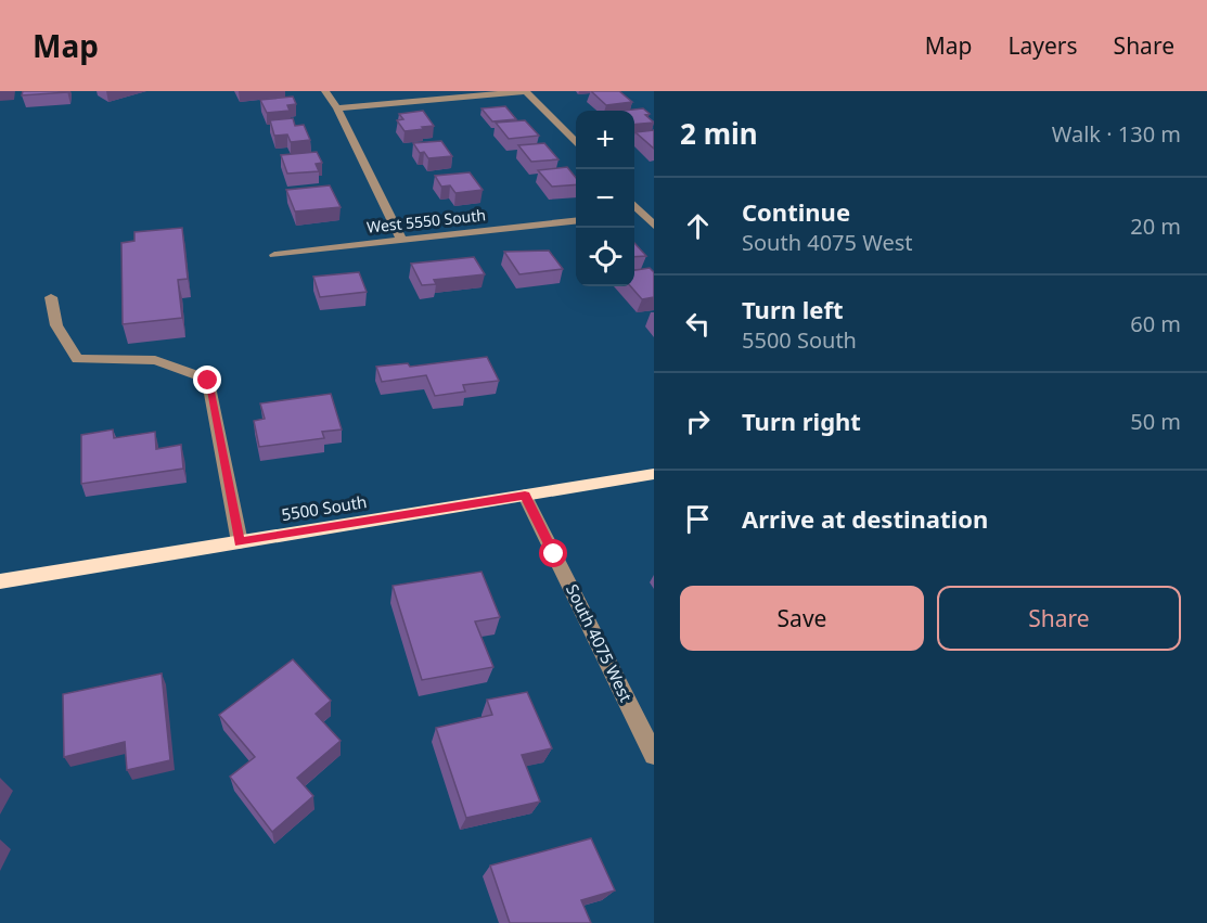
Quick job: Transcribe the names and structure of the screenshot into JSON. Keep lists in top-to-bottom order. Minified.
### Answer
{"streets":{"main road":["5500 South"],"street":["West 5550 South","South 4075 West"]},"crossings":[["5500 South","South 4075 West"]],"page":{"header":"Map","nav":["Map","Layers","Share"],"heading":["2 min","Walk · 130 m"],"map_buttons":["+","−"],"list":[["Continue","South 4075 West","20 m"],["Turn left","5500 South","60 m"],["Turn right","50 m"],"Arrive at destination"],"buttons":["Save","Share"]}}
